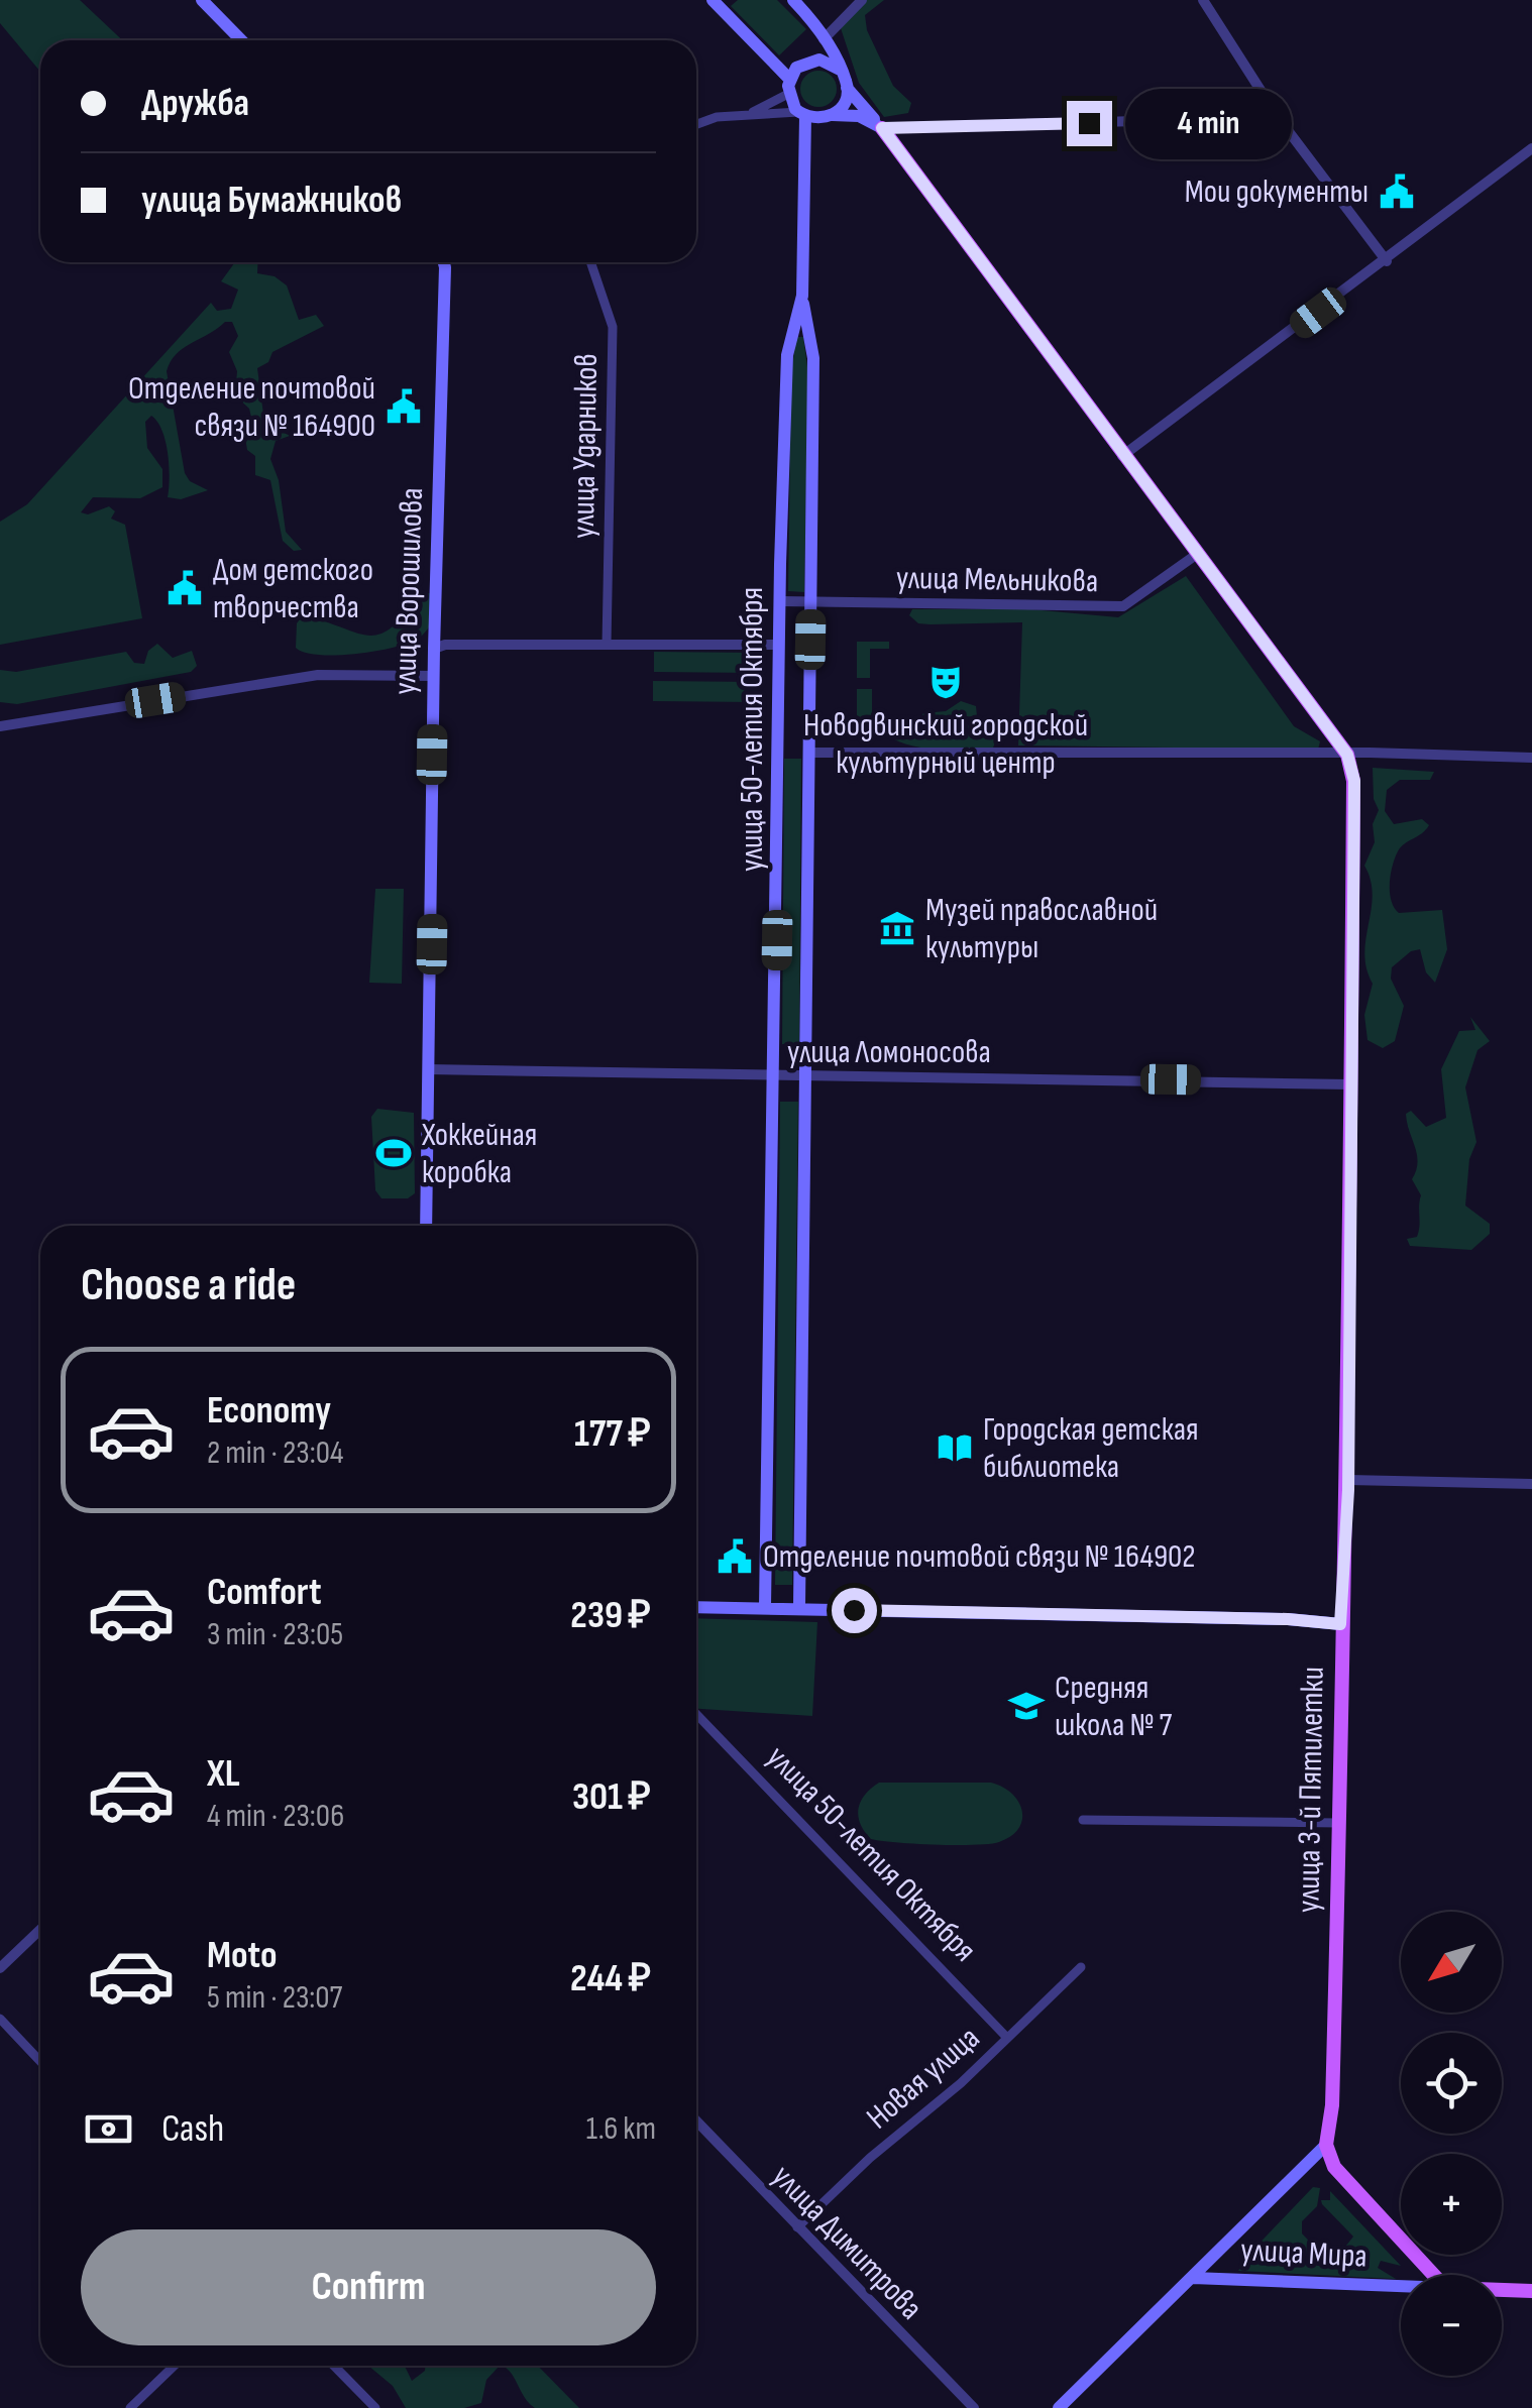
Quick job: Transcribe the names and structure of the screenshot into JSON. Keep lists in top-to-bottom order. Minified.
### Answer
{"streets":{"main road":["улица Ворошилова","улица 50-летия Октября","улица 3-й Пятилетки","улица Мира"],"street":["улица Ударников","улица Мельникова","улица Ломоносова","Новая улица","улица Димитрова"]},"crossings":[["улица Мельникова","улица 50-летия Октября"],["улица Мельникова","улица 3-й Пятилетки"],["улица Ворошилова","улица Ломоносова"],["улица 50-летия Октября","улица Ломоносова"],["улица 50-летия Октября","Новая улица"],["улица Ломоносова","улица 3-й Пятилетки"],["улица 3-й Пятилетки","улица Мира"],["Новая улица","улица Димитрова"]],"places":{"public building":["Мои документы","Отделение почтовой связи № 164900","Дом детского творчества","Отделение почтовой связи № 164902"],"theatre":["Новодвинский городской культурный центр"],"museum":["Музей православной культуры"],"sports":["Хоккейная коробка"],"library":["Городская детская библиотека"],"school or university":["Средняя школа № 7"]},"north":"bottom left","page":{"banner":["Дружба","улица Бумажников"],"bubble":"4 min","heading":"Choose a ride","list":[{"name":"Economy","note":"2 min · 23:04","value":"177 ₽"},{"name":"Comfort","note":"3 min · 23:05","value":"239 ₽"},{"name":"XL","note":"4 min · 23:06","value":"301 ₽"},{"name":"Moto","note":"5 min · 23:07","value":"244 ₽"}],"map_buttons":["+","−"],"pay":["Cash","1.6 km"],"buttons":"Confirm"}}
